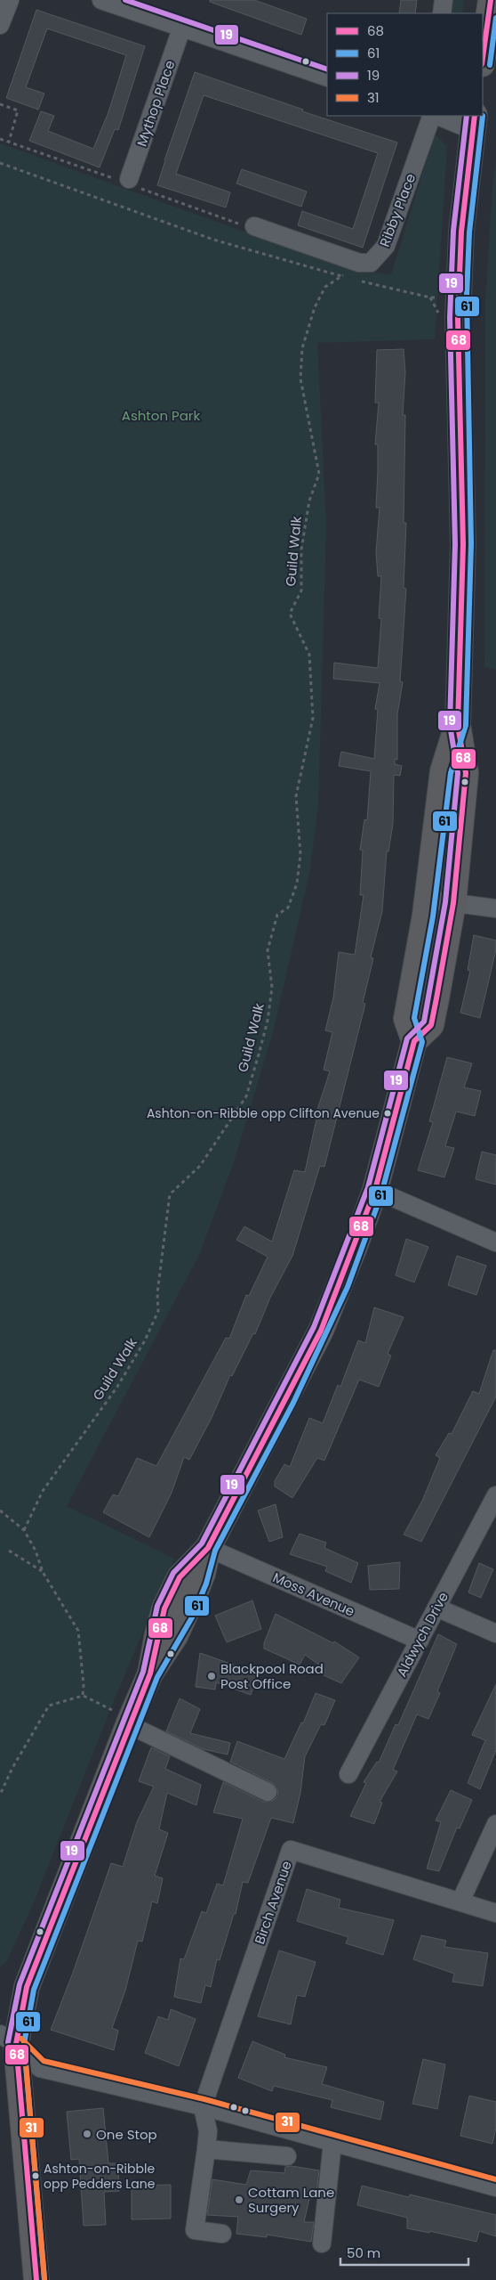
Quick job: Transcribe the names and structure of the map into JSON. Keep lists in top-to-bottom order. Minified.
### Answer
{"streets":{"street":["Mythop Place","Ribby Place","Moss Avenue","Aldwych Drive","Birch Avenue"],"path":["Guild Walk"]},"crossings":[["Moss Avenue","Aldwych Drive"]],"parks":["Ashton Park"],"places":["Ashton-on-Ribble opp Clifton Avenue","Blackpool Road Post Office","One Stop","Ashton-on-Ribble opp Pedders Lane","Cottam Lane Surgery"],"lines":["transit line 68","transit line 19","transit line 61","transit line 31"],"legend":["68","61","19","31"],"scale_bar":"50 m"}
